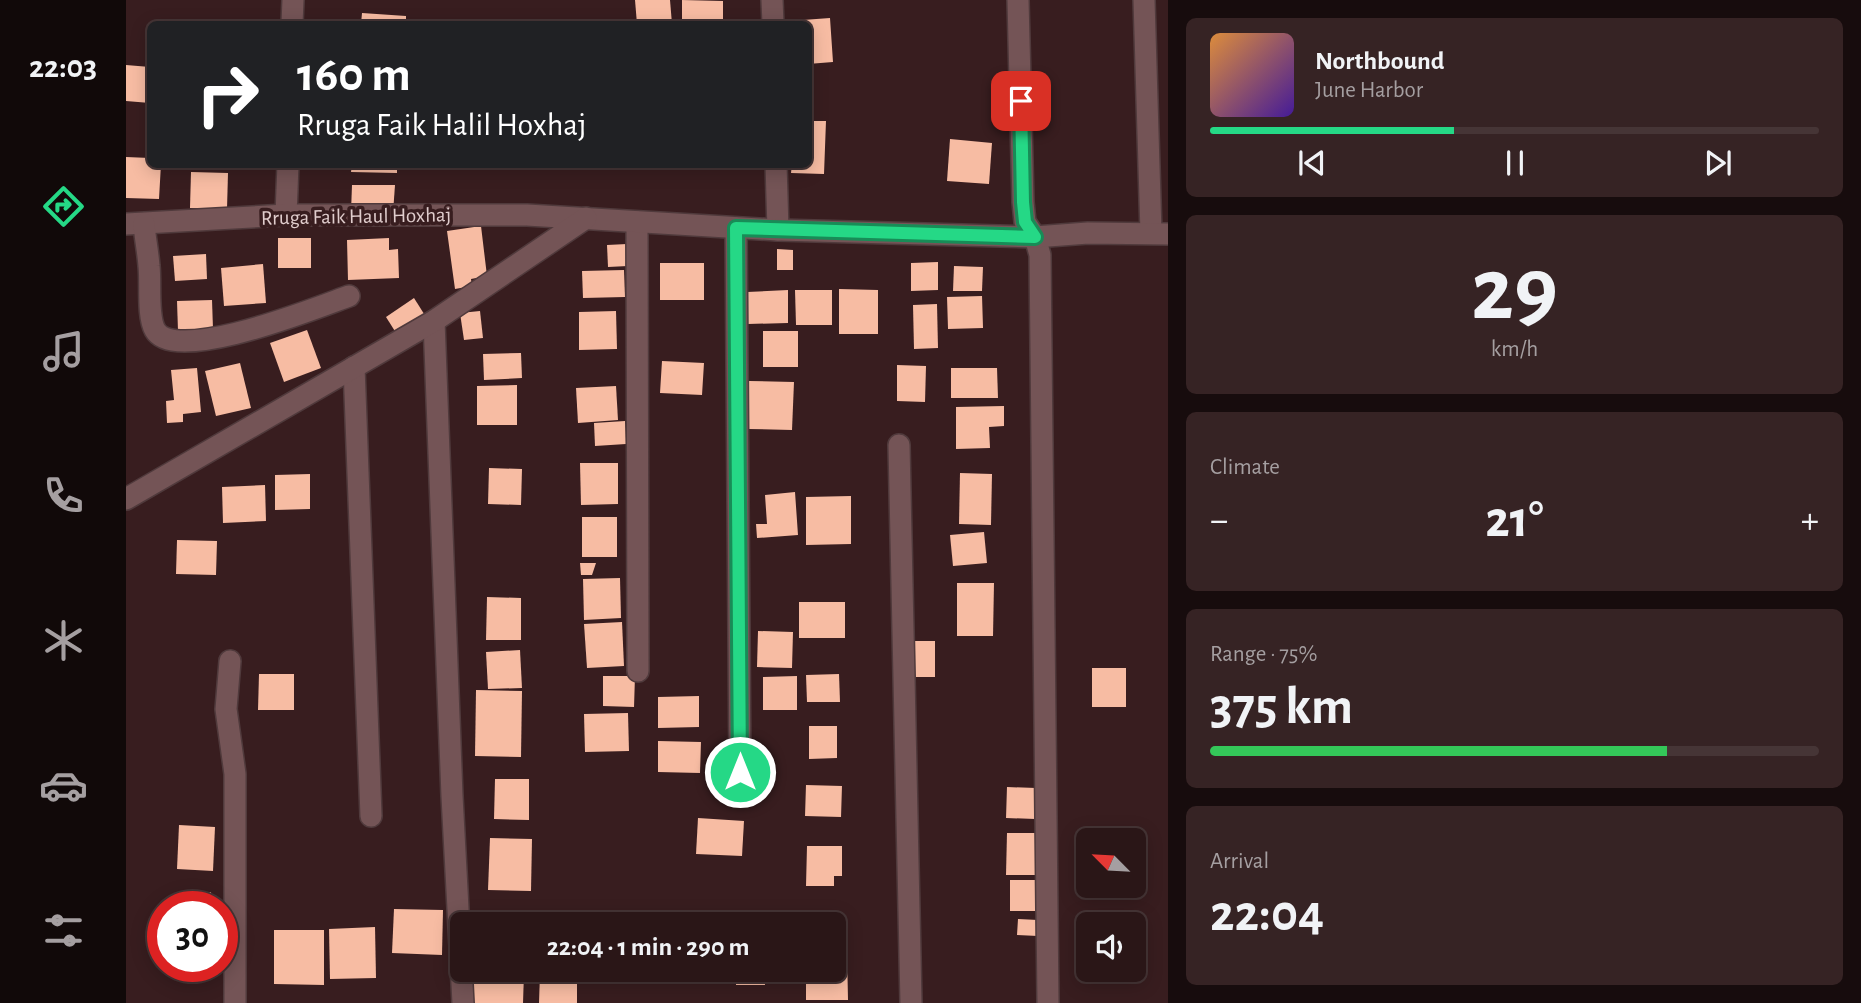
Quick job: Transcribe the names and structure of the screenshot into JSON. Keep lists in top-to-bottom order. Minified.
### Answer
{"streets":{"street":["Rruga Faik Haul Hoxhaj"]},"north":"top left","page":{"tabs":"22:03","turn":["160 m","Rruga Faik Halil Hoxhaj"],"song":["Northbound","June Harbor"],"tile":[["29","km/h"],"Climate",["Range · 75%","375 km"],["Arrival","22:04"]],"heat":["−","21°","+"],"limit":"30","trip":"22:04 · 1 min · 290 m"}}
